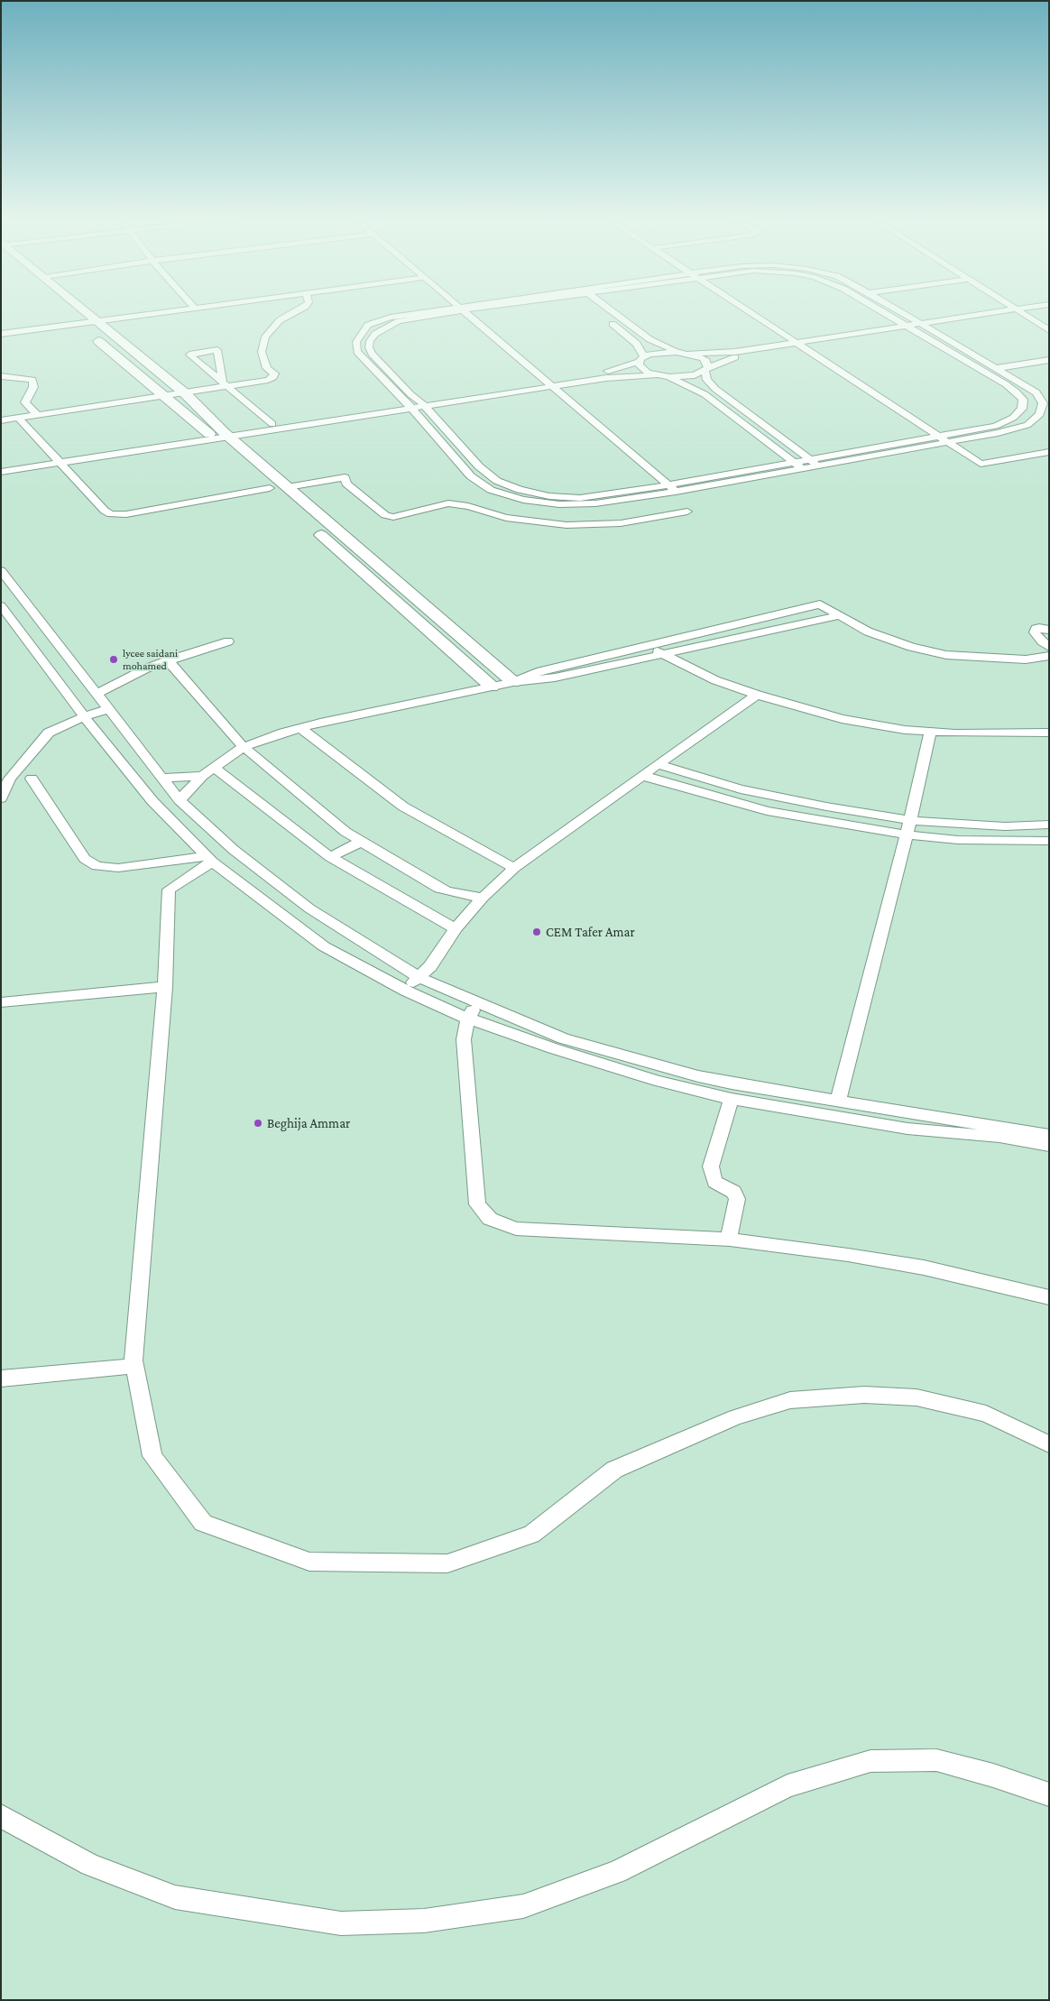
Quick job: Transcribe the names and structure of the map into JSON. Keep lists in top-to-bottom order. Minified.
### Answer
{"places":["lycee saidani mohamed","CEM Tafer Amar","Beghija Ammar"]}
